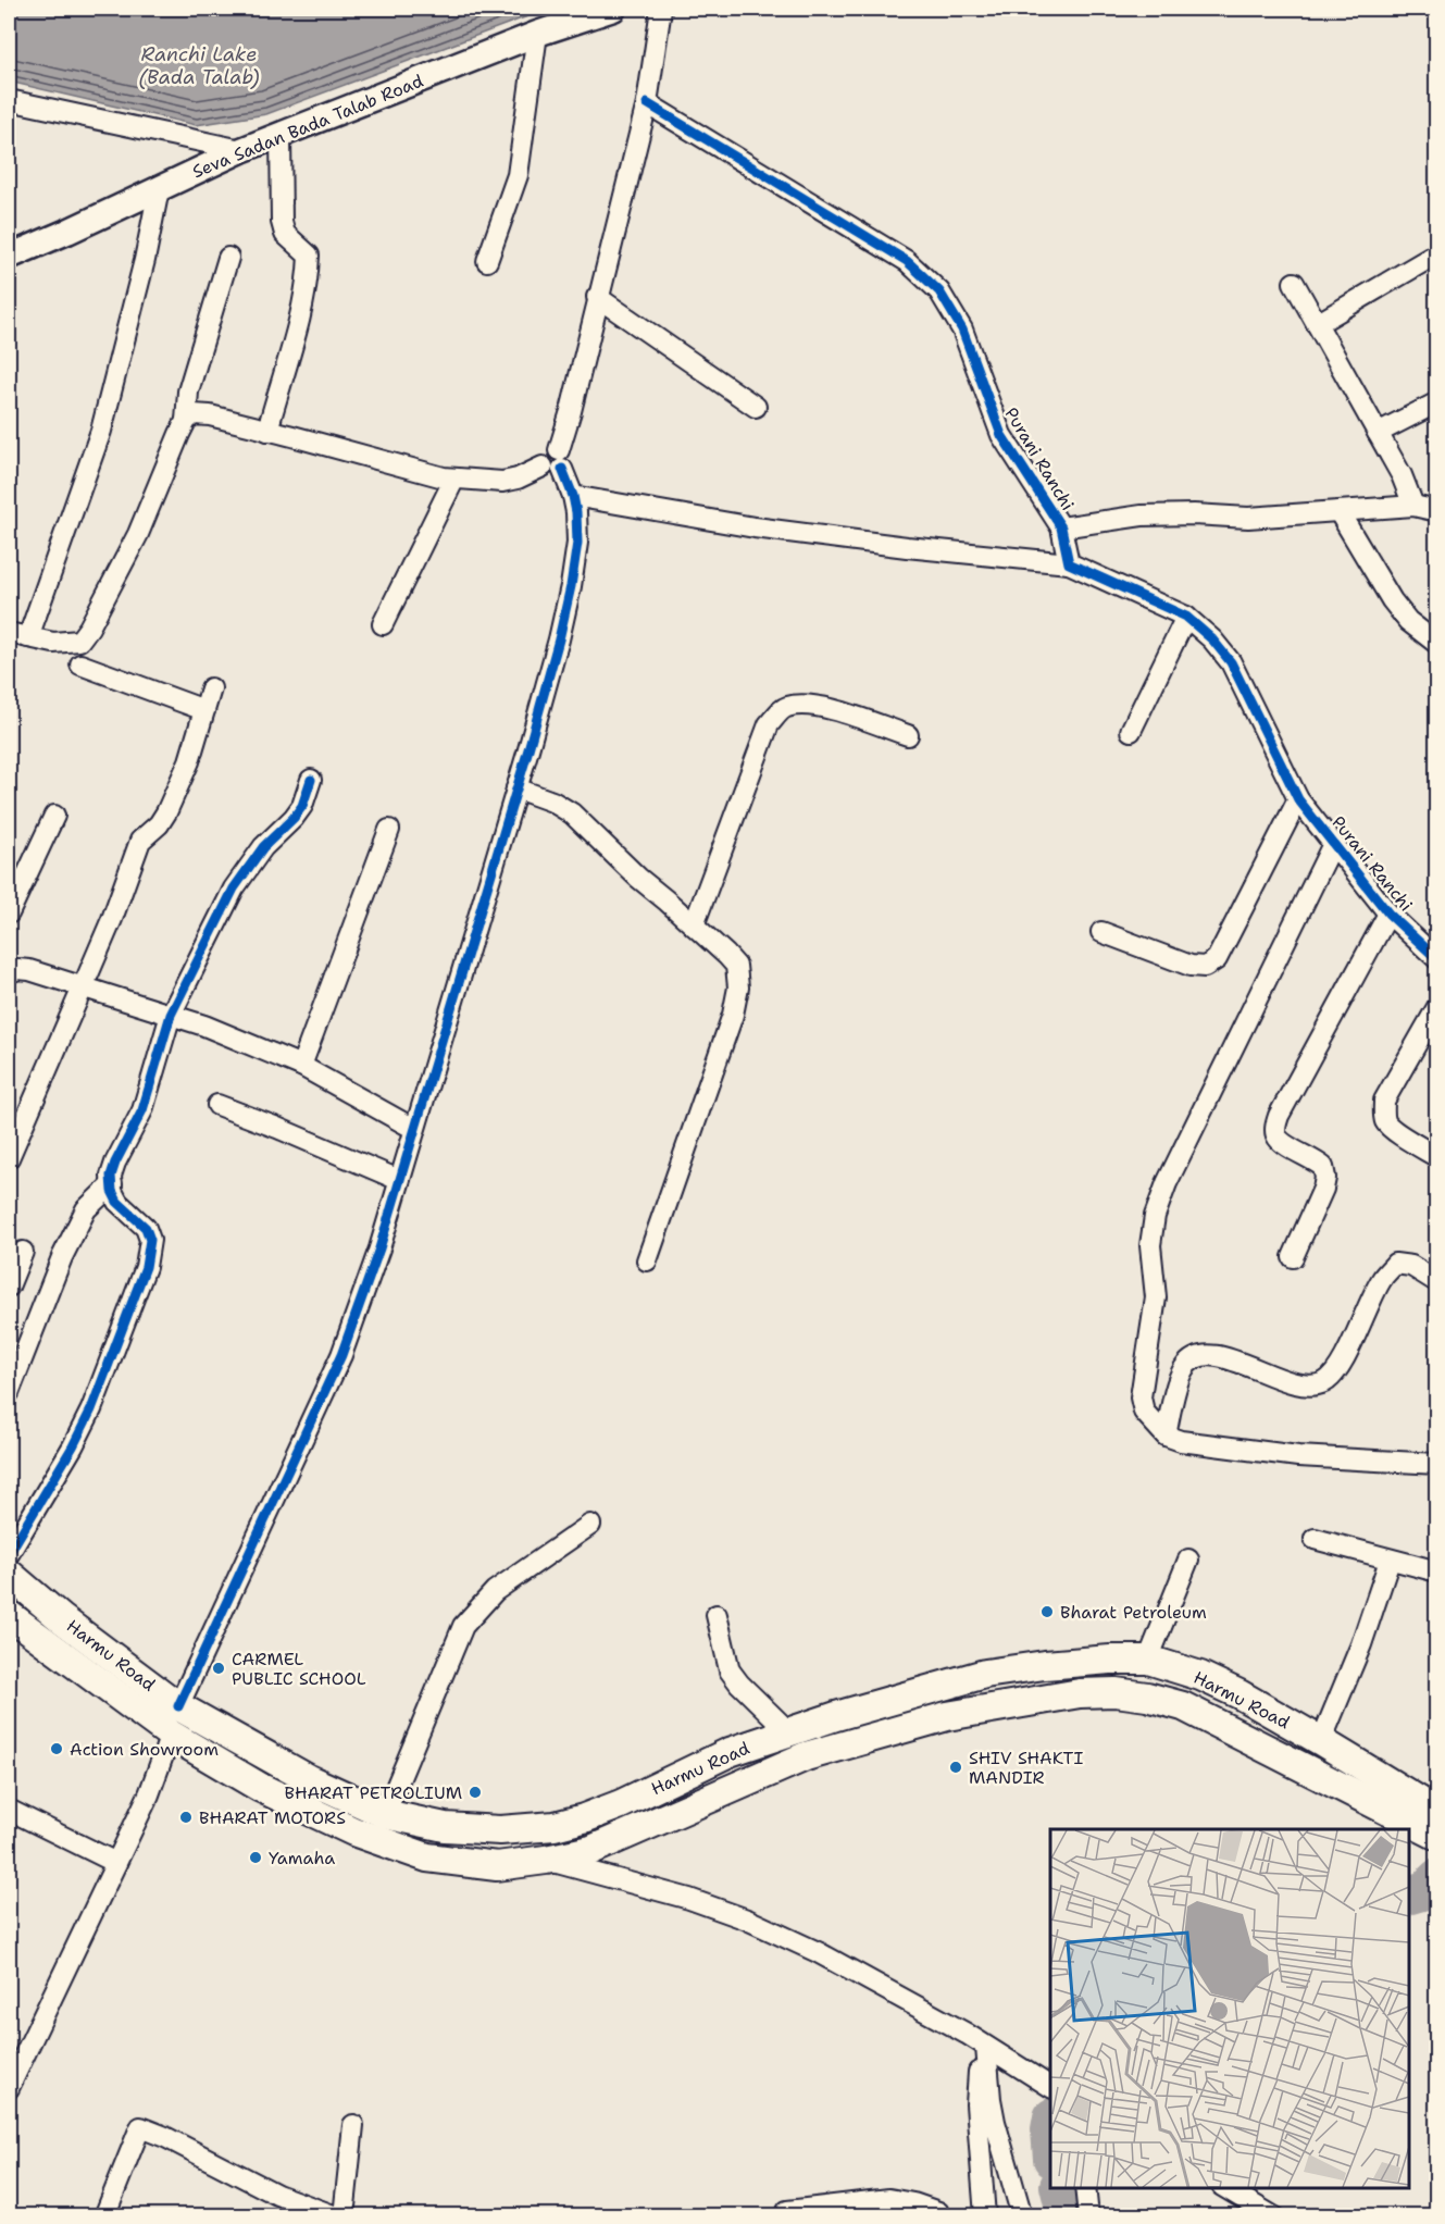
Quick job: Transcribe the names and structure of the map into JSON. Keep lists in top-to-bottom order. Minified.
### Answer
{"streets":{"main road":["Harmu Road"],"street":["Seva Sadan Bada Talab Road","Purani Ranchi"]},"water":["Ranchi Lake (Bada Talab)"],"places":["Bharat Petroleum","CARMEL PUBLIC SCHOOL","Action Showroom","SHIV SHAKTI MANDIR","BHARAT PETROLIUM","BHARAT MOTORS","Yamaha"]}
